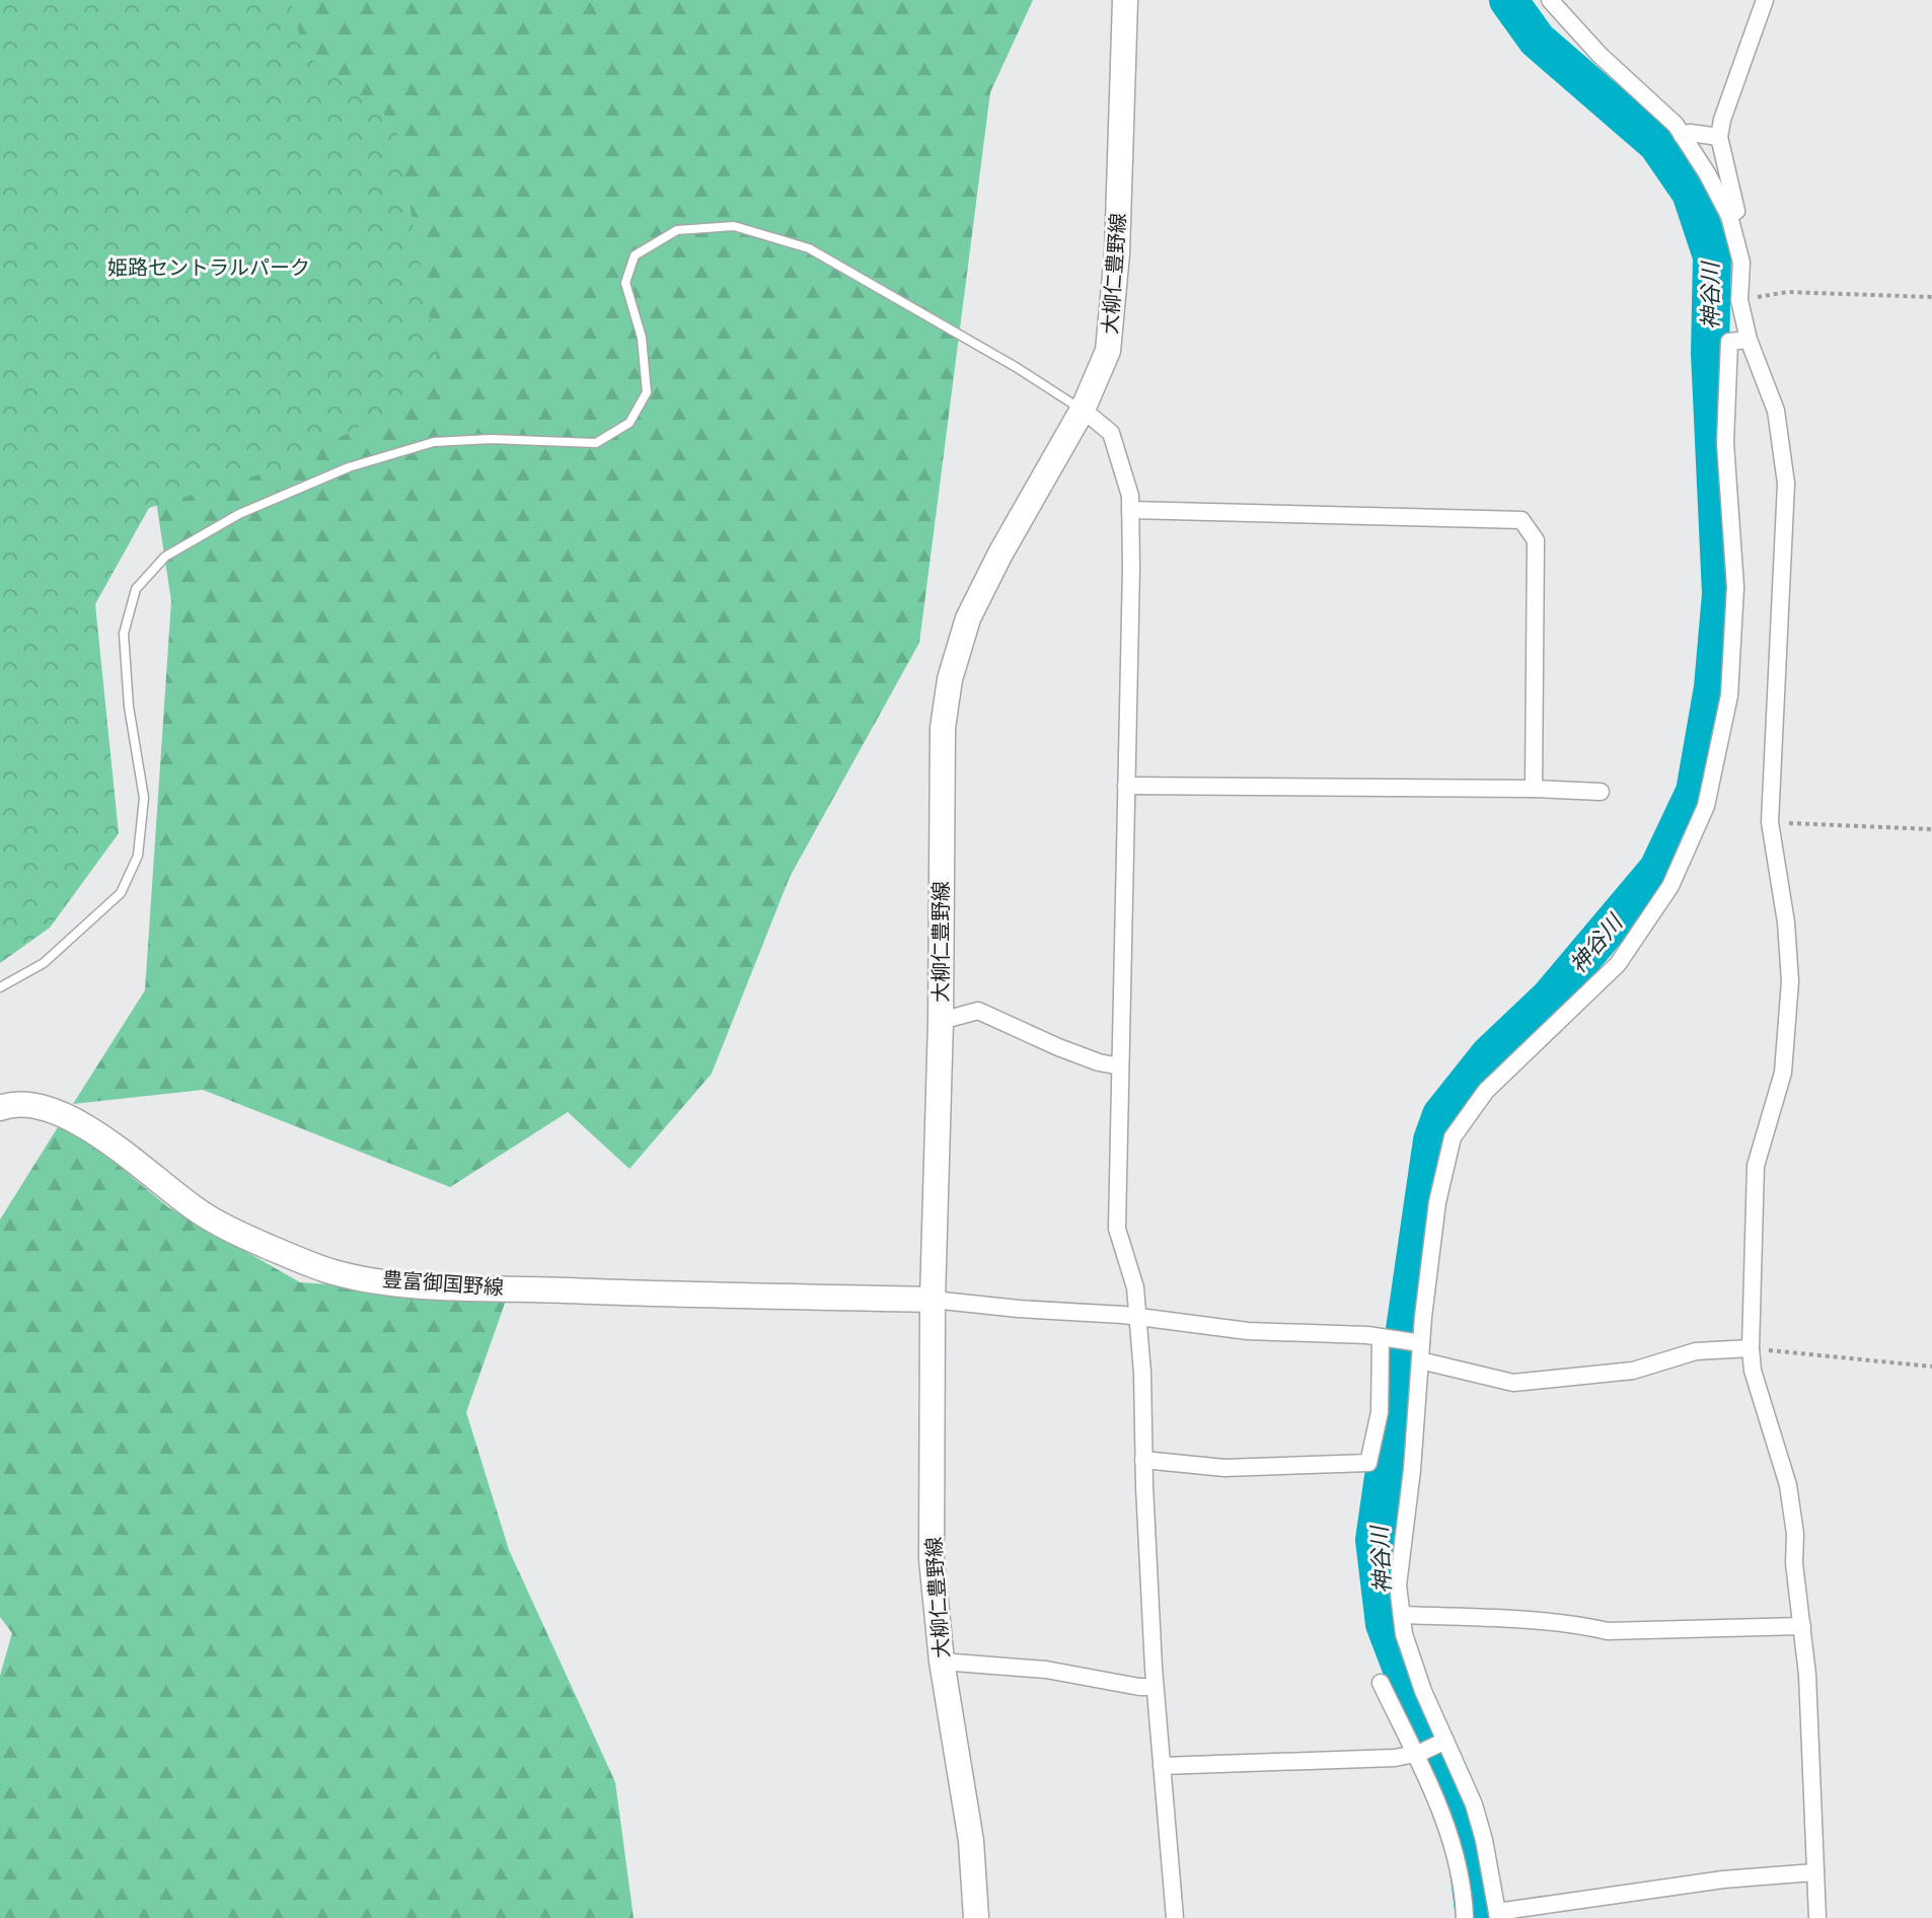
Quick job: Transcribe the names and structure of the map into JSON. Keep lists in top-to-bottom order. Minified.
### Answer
{"streets":{"main road":["大柳仁豊野線","豊富御国野線"]},"crossings":[["大柳仁豊野線","豊富御国野線"]],"water":["神谷川"],"parks":["姫路セントラルパーク"]}
